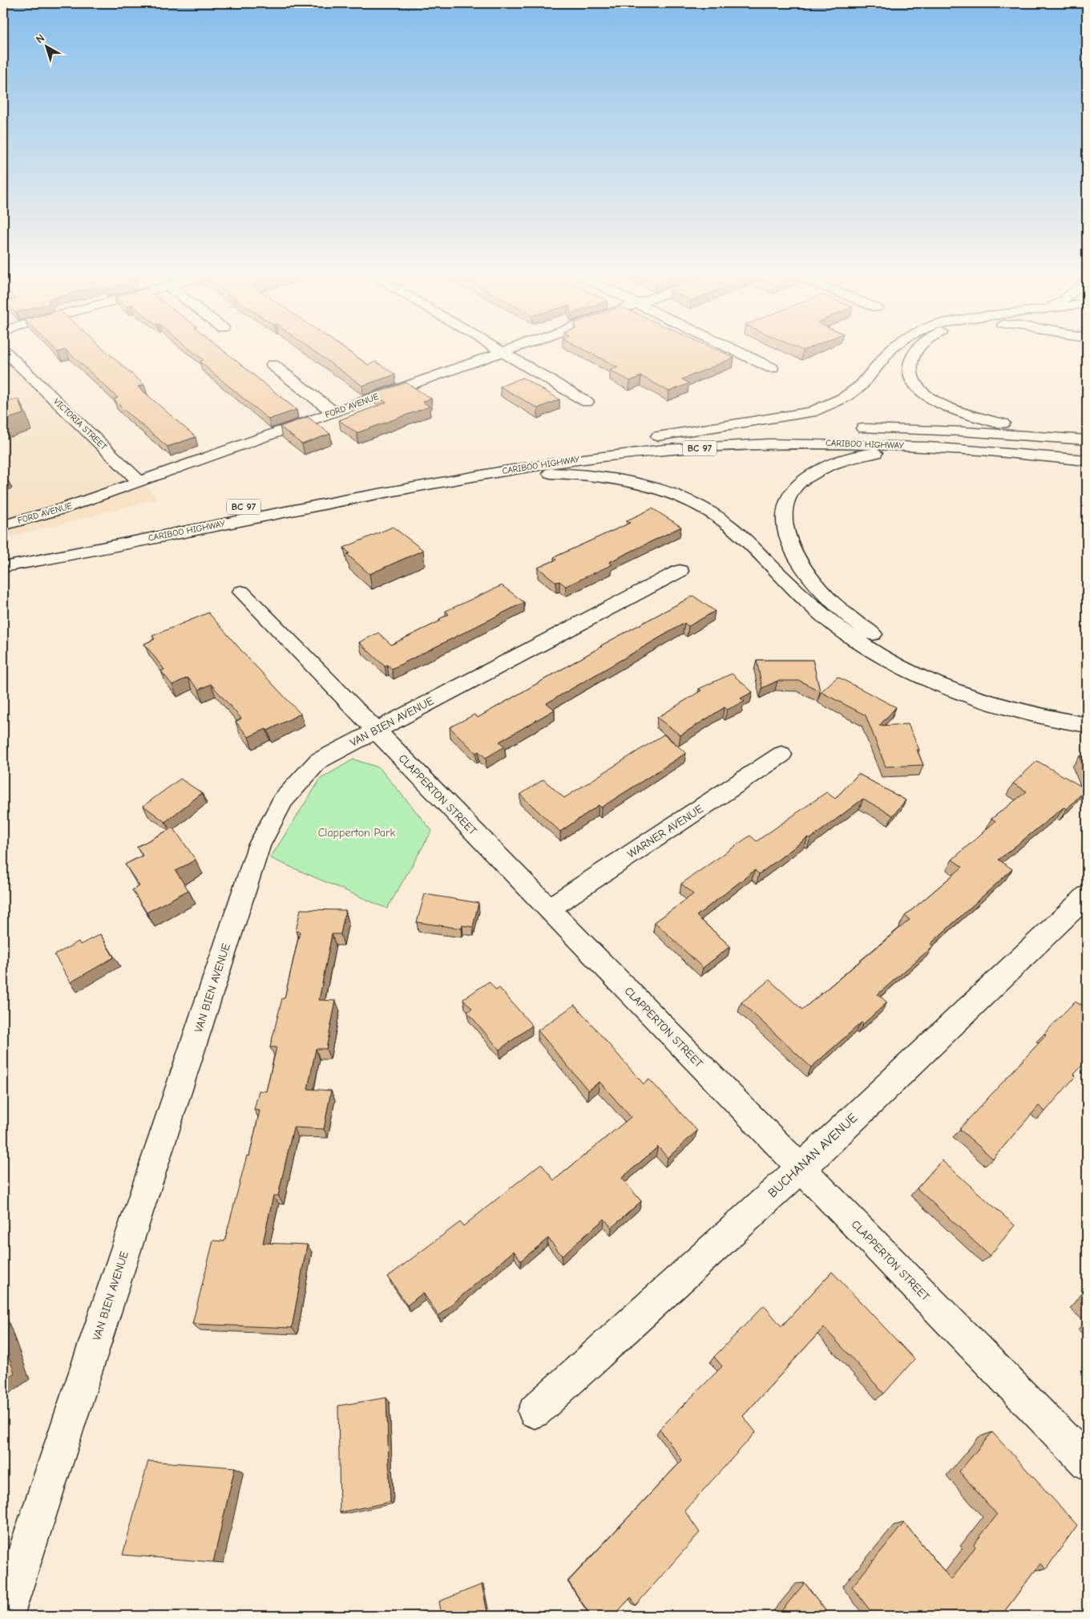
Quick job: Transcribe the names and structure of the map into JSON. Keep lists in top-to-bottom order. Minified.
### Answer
{"streets":{"main road":["FORD AVENUE","VICTORIA STREET","CARIBOO HIGHWAY","BC 97","VAN BIEN AVENUE","CLAPPERTON STREET","WARNER AVENUE","BUCHANAN AVENUE"]},"crossings":[["FORD AVENUE","VICTORIA STREET"],["VAN BIEN AVENUE","CLAPPERTON STREET"],["CLAPPERTON STREET","WARNER AVENUE"],["CLAPPERTON STREET","BUCHANAN AVENUE"]],"parks":["Clapperton Park"],"north":"top left"}
